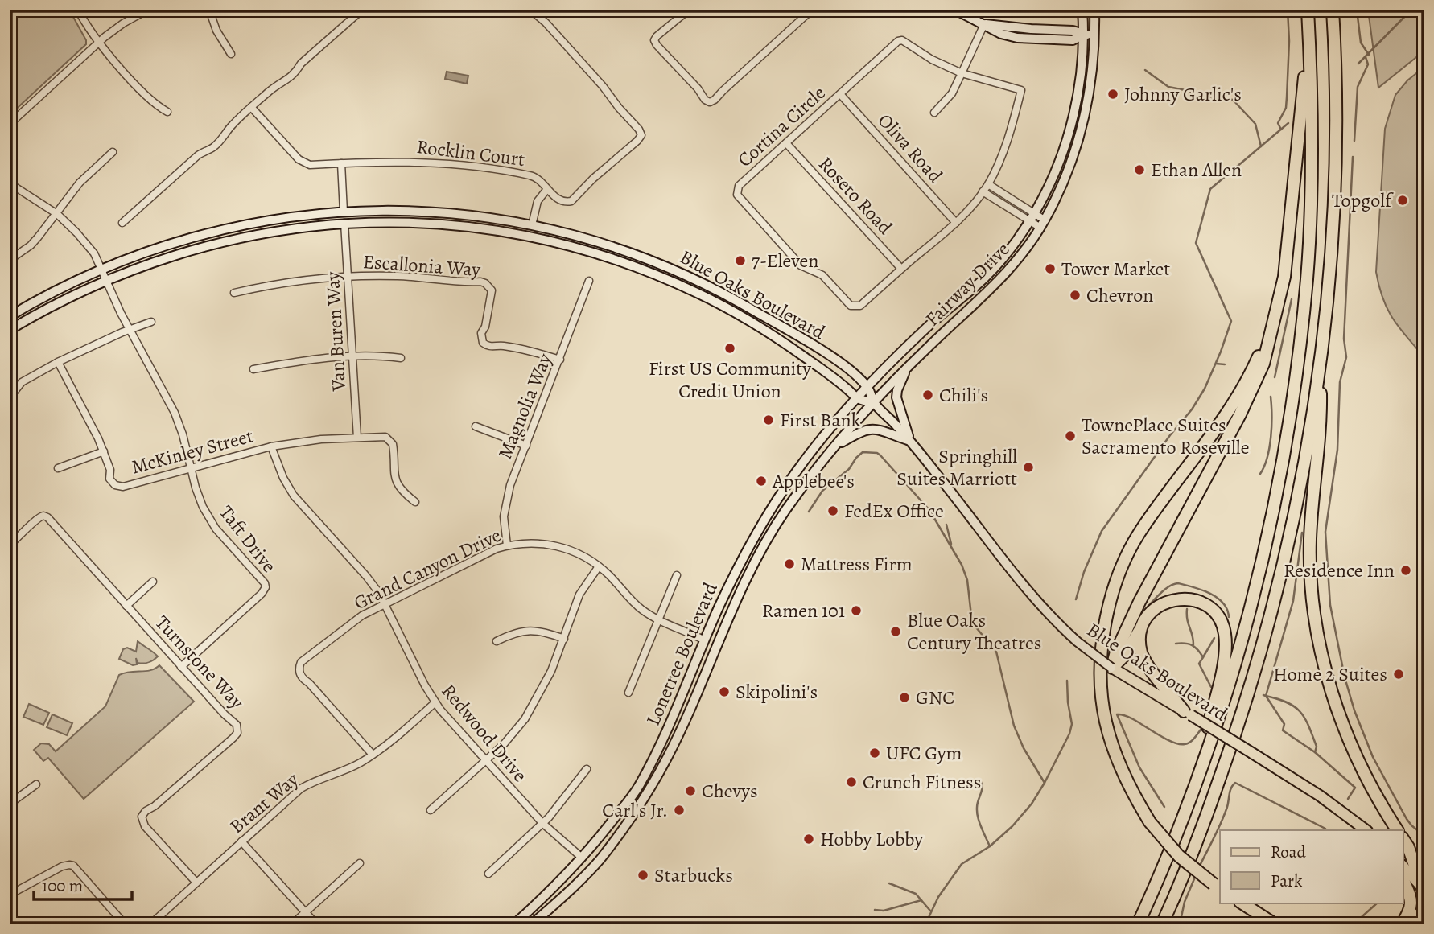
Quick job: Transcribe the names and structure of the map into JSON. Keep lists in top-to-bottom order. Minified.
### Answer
{"streets":{"main road":["Fairway Drive","Blue Oaks Boulevard","Lonetree Boulevard"],"street":["Cortina Circle","Oliva Road","Rocklin Court","Roseto Road","Escallonia Way","Van Buren Way","Magnolia Way","McKinley Street","Taft Drive","Grand Canyon Drive","Turnstone Way","Redwood Drive","Brant Way"]},"crossings":[["Cortina Circle","Oliva Road"],["Cortina Circle","Roseto Road"],["Escallonia Way","Van Buren Way"],["Escallonia Way","Magnolia Way"],["Fairway Drive","Blue Oaks Boulevard"],["Fairway Drive","Lonetree Boulevard"],["Blue Oaks Boulevard","Van Buren Way"],["Blue Oaks Boulevard","Taft Drive"],["Blue Oaks Boulevard","Lonetree Boulevard"],["Van Buren Way","McKinley Street"],["Magnolia Way","Grand Canyon Drive"],["McKinley Street","Taft Drive"],["McKinley Street","Redwood Drive"],["Taft Drive","Turnstone Way"],["Grand Canyon Drive","Lonetree Boulevard"],["Grand Canyon Drive","Redwood Drive"],["Grand Canyon Drive","Brant Way"],["Lonetree Boulevard","Redwood Drive"],["Turnstone Way","Brant Way"],["Redwood Drive","Brant Way"]],"places":["Johnny Garlic's","Ethan Allen","Topgolf","7-Eleven","Tower Market","Chevron","First US Community Credit Union","Chili's","First Bank","TownePlace Suites Sacramento Roseville","Springhill Suites Marriott","Applebee's","FedEx Office","Mattress Firm","Residence Inn","Ramen 101","Blue Oaks Century Theatres","Home 2 Suites","Skipolini's","GNC","UFC Gym","Crunch Fitness","Chevys","Carl's Jr.","Hobby Lobby","Starbucks"],"legend":["Road","Park"],"scale_bar":"100 m"}
